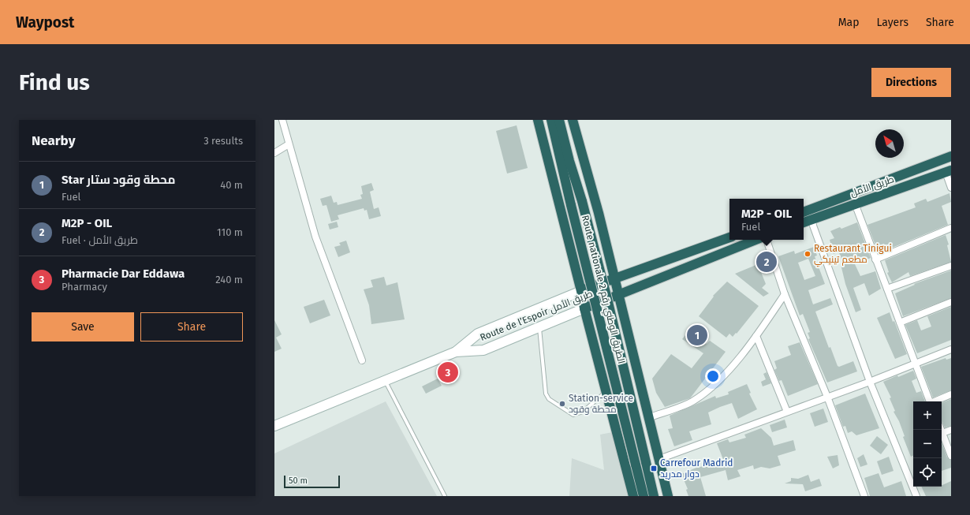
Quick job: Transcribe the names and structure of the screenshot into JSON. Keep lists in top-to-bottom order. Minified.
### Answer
{"streets":{"highway":["طريق الأمل","Route nationale الطريق الوطني رقم 2","Route de l’Espoir طريق الأمل"]},"places":{"other":["Restaurant Tinigui مطعم تينيكي","Station-service محطة وقود"],"transit":["Carrefour Madrid دوار مدريد"]},"scale_bar":"50 m","north":"top left","page":{"header":"Waypost","nav":["Map","Layers","Share"],"buttons":["Directions",["Save","Share"]],"title":"Find us","heading":["Nearby","3 results"],"list":[{"mark":"1","name":"Star محطة وقود ستار","note":"Fuel","value":"40 m"},{"mark":"2","name":"M2P - OIL","note":"Fuel · طريق الأمل","value":"110 m"},{"mark":"3","name":"Pharmacie Dar Eddawa","note":"Pharmacy","value":"240 m"}],"popup":["M2P - OIL","Fuel"],"pins":["2","1","3"],"map_buttons":["+","−"],"scale":"50 m"}}
